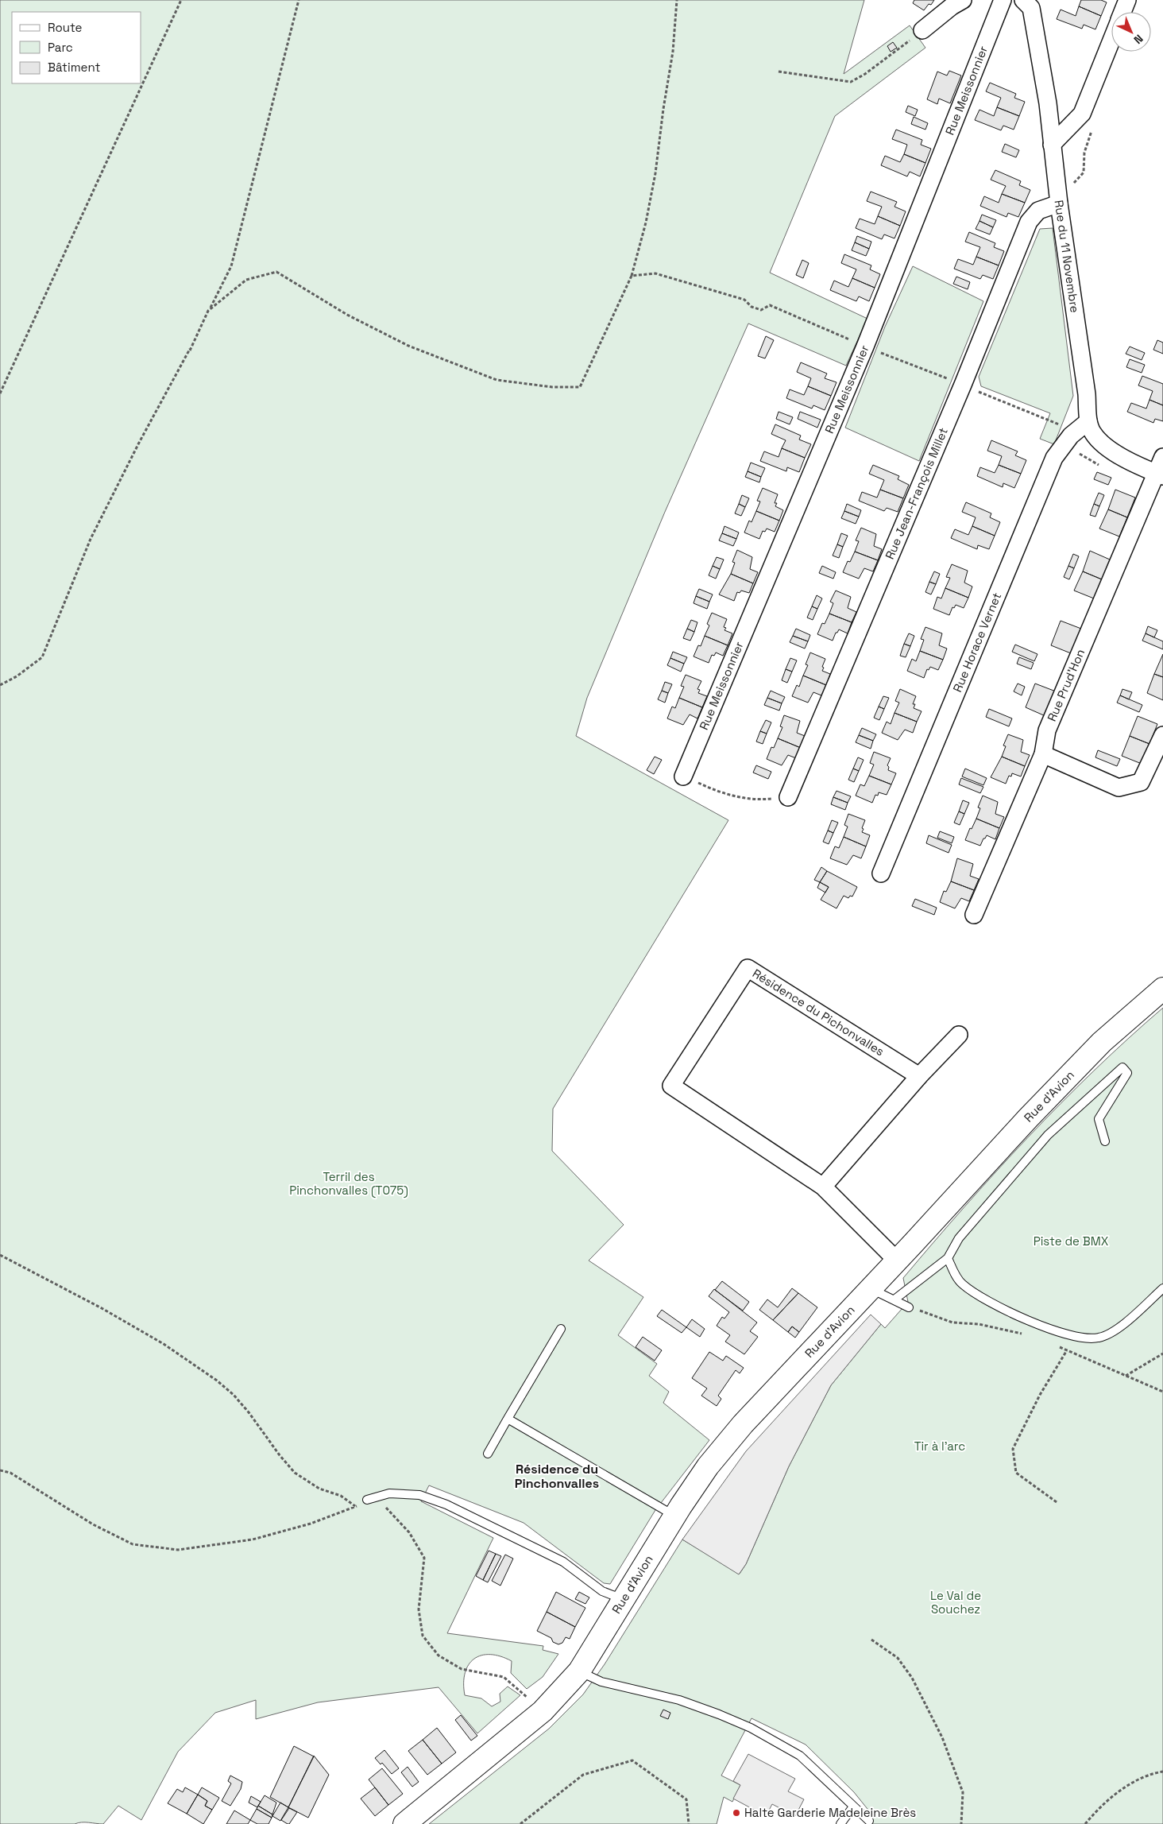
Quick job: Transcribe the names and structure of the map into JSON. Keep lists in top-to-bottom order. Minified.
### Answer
{"streets":{"street":["Rue Meissonnier","Rue du 11 Novembre","Rue Jean-François Millet","Rue Horace Vernet","Rue Prud'Hon","Résidence du Pichonvalles","Rue d'Avion"]},"crossings":[["Rue du 11 Novembre","Rue Jean-François Millet"],["Rue du 11 Novembre","Rue Horace Vernet"],["Rue du 11 Novembre","Rue Prud'Hon"],["Résidence du Pichonvalles","Rue d'Avion"]],"districts":["Résidence du Pinchonvalles"],"parks":["Terril des Pinchonvalles (T075)","Piste de BMX","Tir à l'arc","Le Val de Souchez"],"places":["Halte Garderie Madeleine Brès"],"legend":["Route","Parc","Bâtiment"],"north":"bottom right"}
